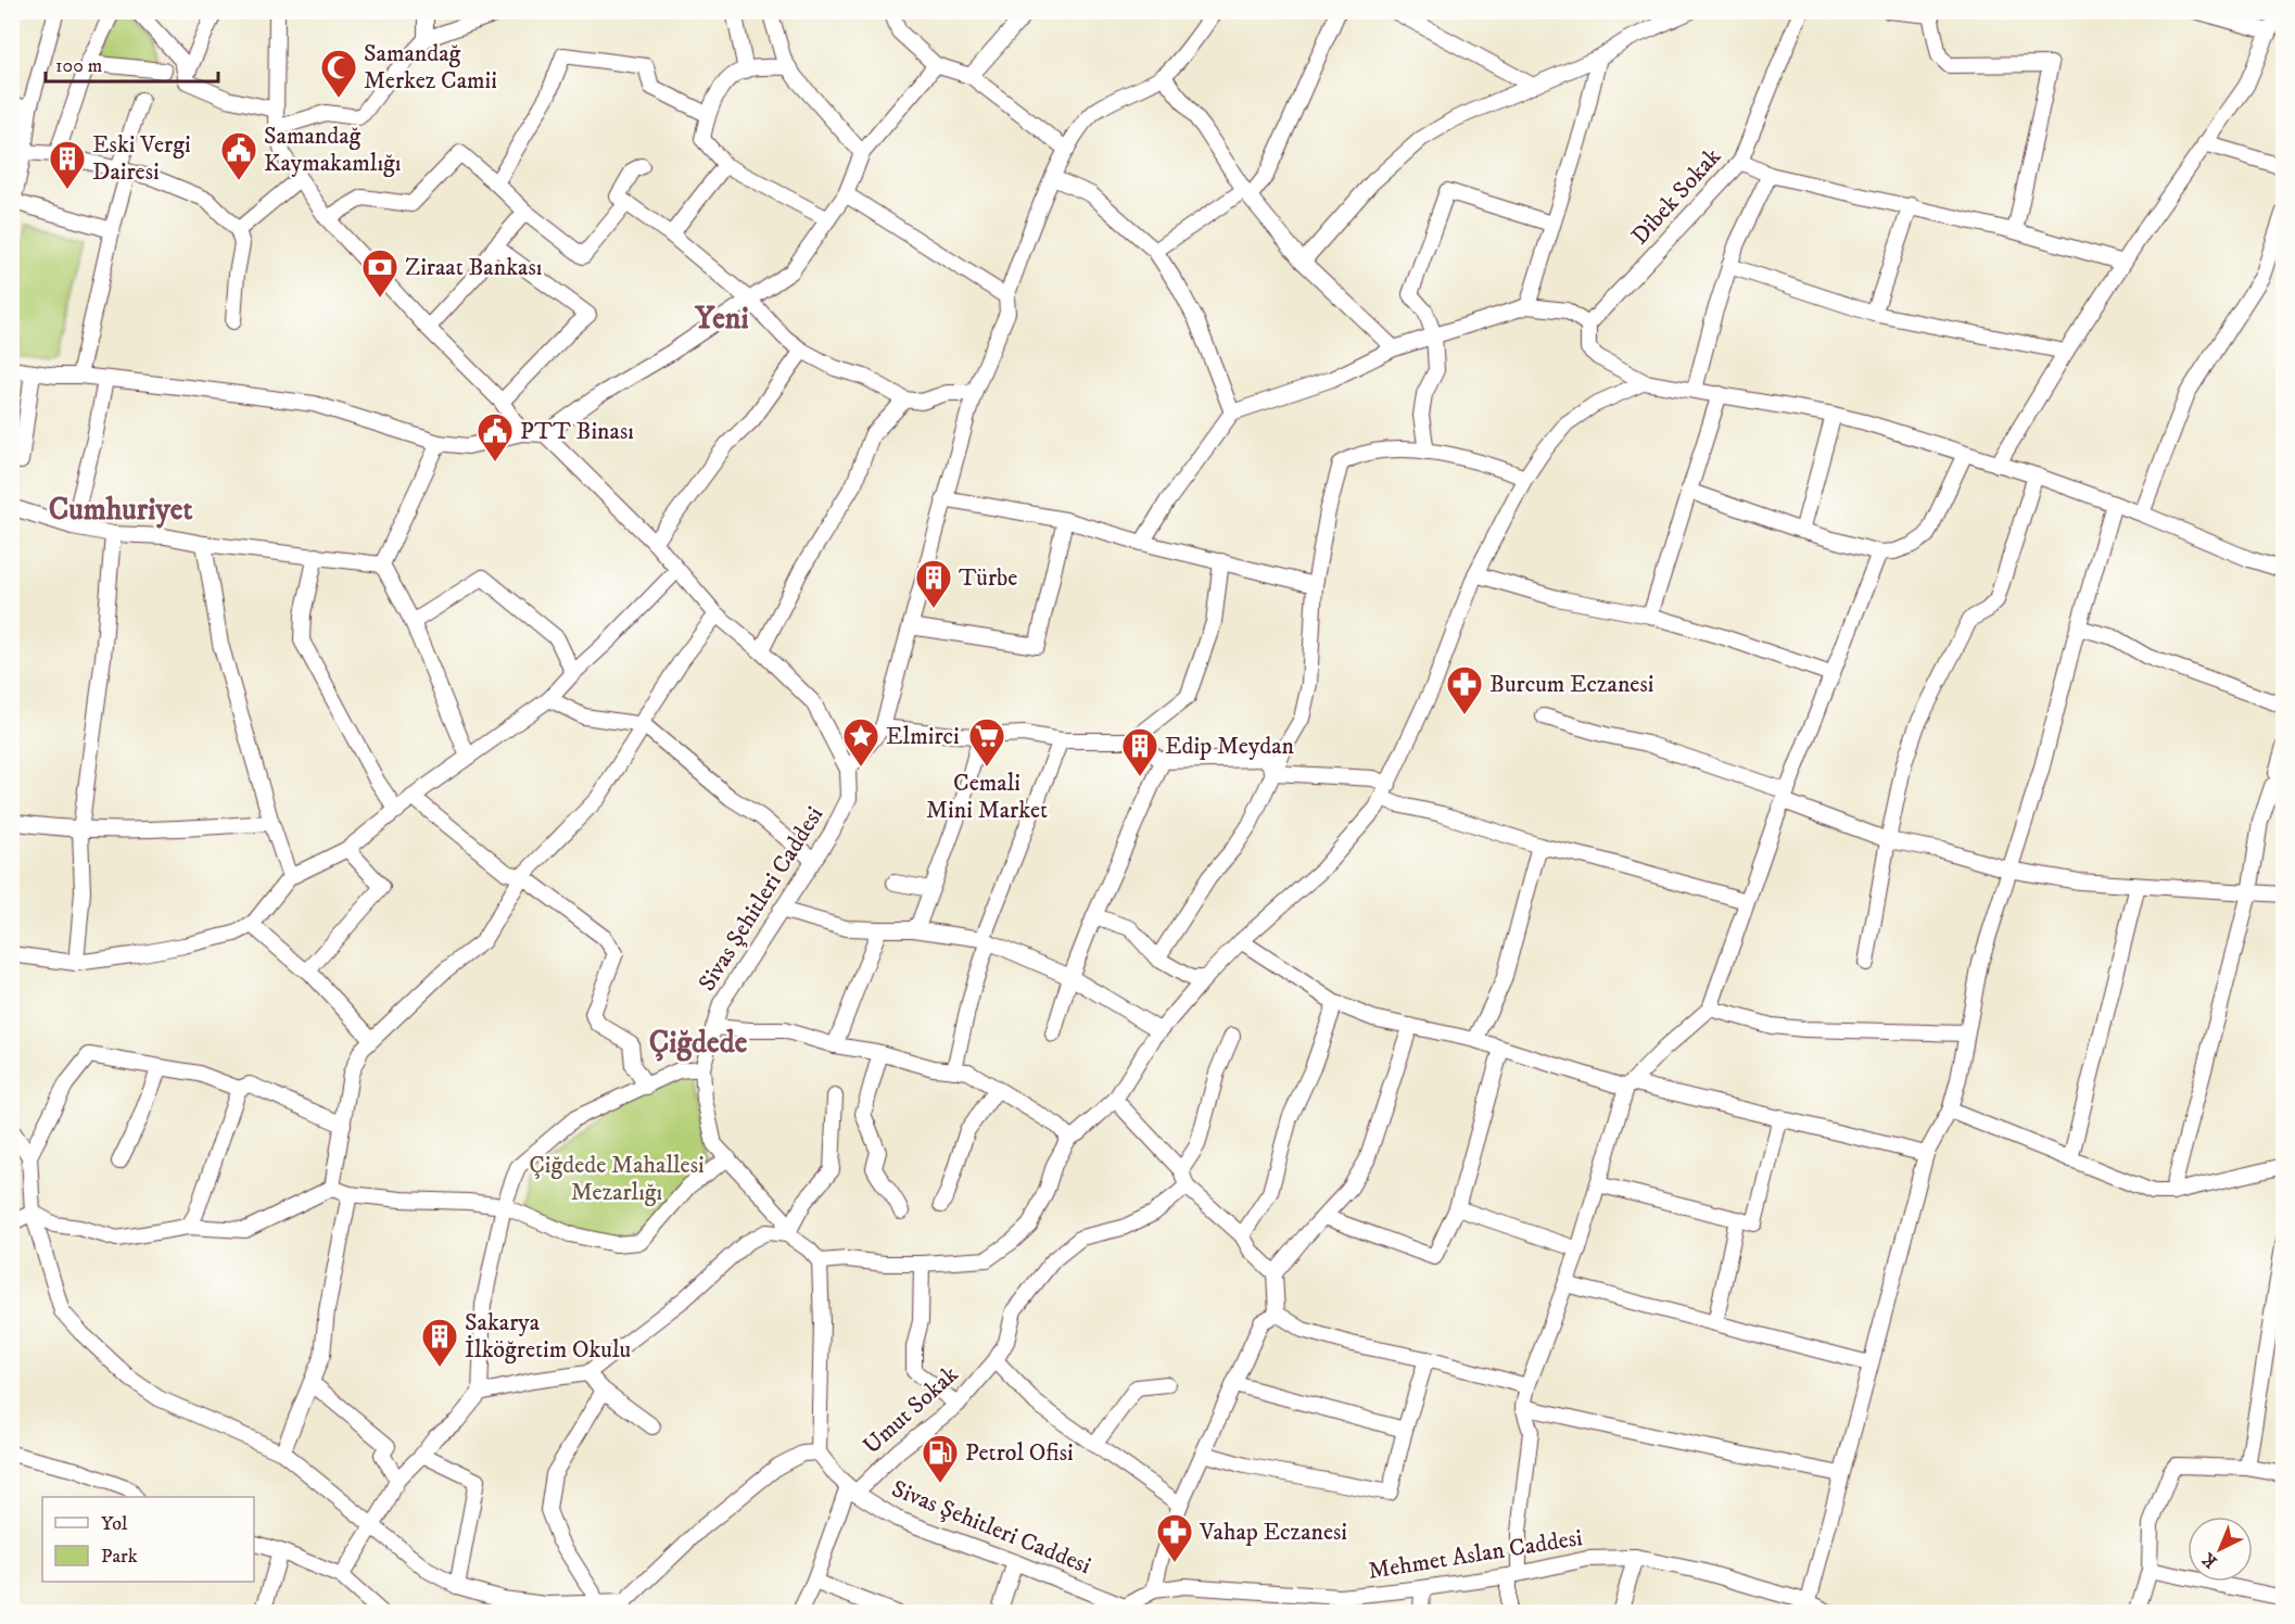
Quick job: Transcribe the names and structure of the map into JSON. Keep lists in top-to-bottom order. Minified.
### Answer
{"streets":{"street":["Dibek Sokak","Sivas Şehitleri Caddesi","Umut Sokak","Mehmet Aslan Caddesi"]},"crossings":[["Sivas Şehitleri Caddesi","Umut Sokak"],["Sivas Şehitleri Caddesi","Mehmet Aslan Caddesi"]],"districts":["Yeni","Cumhuriyet","Çiğdede"],"parks":["Çiğdede Mahallesi Mezarlığı"],"places":{"mosque":["Samandağ Merkez Camii"],"public building":["Samandağ Kaymakamlığı","PTT Binası"],"building":["Eski Vergi Dairesi","Türbe","Edip Meydan","Sakarya İlköğretim Okulu"],"bank":["Ziraat Bankası"],"pharmacy":["Burcum Eczanesi","Vahap Eczanesi"],"place":["Elmirci"],"supermarket":["Cemali Mini Market"],"fuel station":["Petrol Ofisi"]},"legend":["Yol","Park"],"scale_bar":"100 m","north":"bottom left"}
